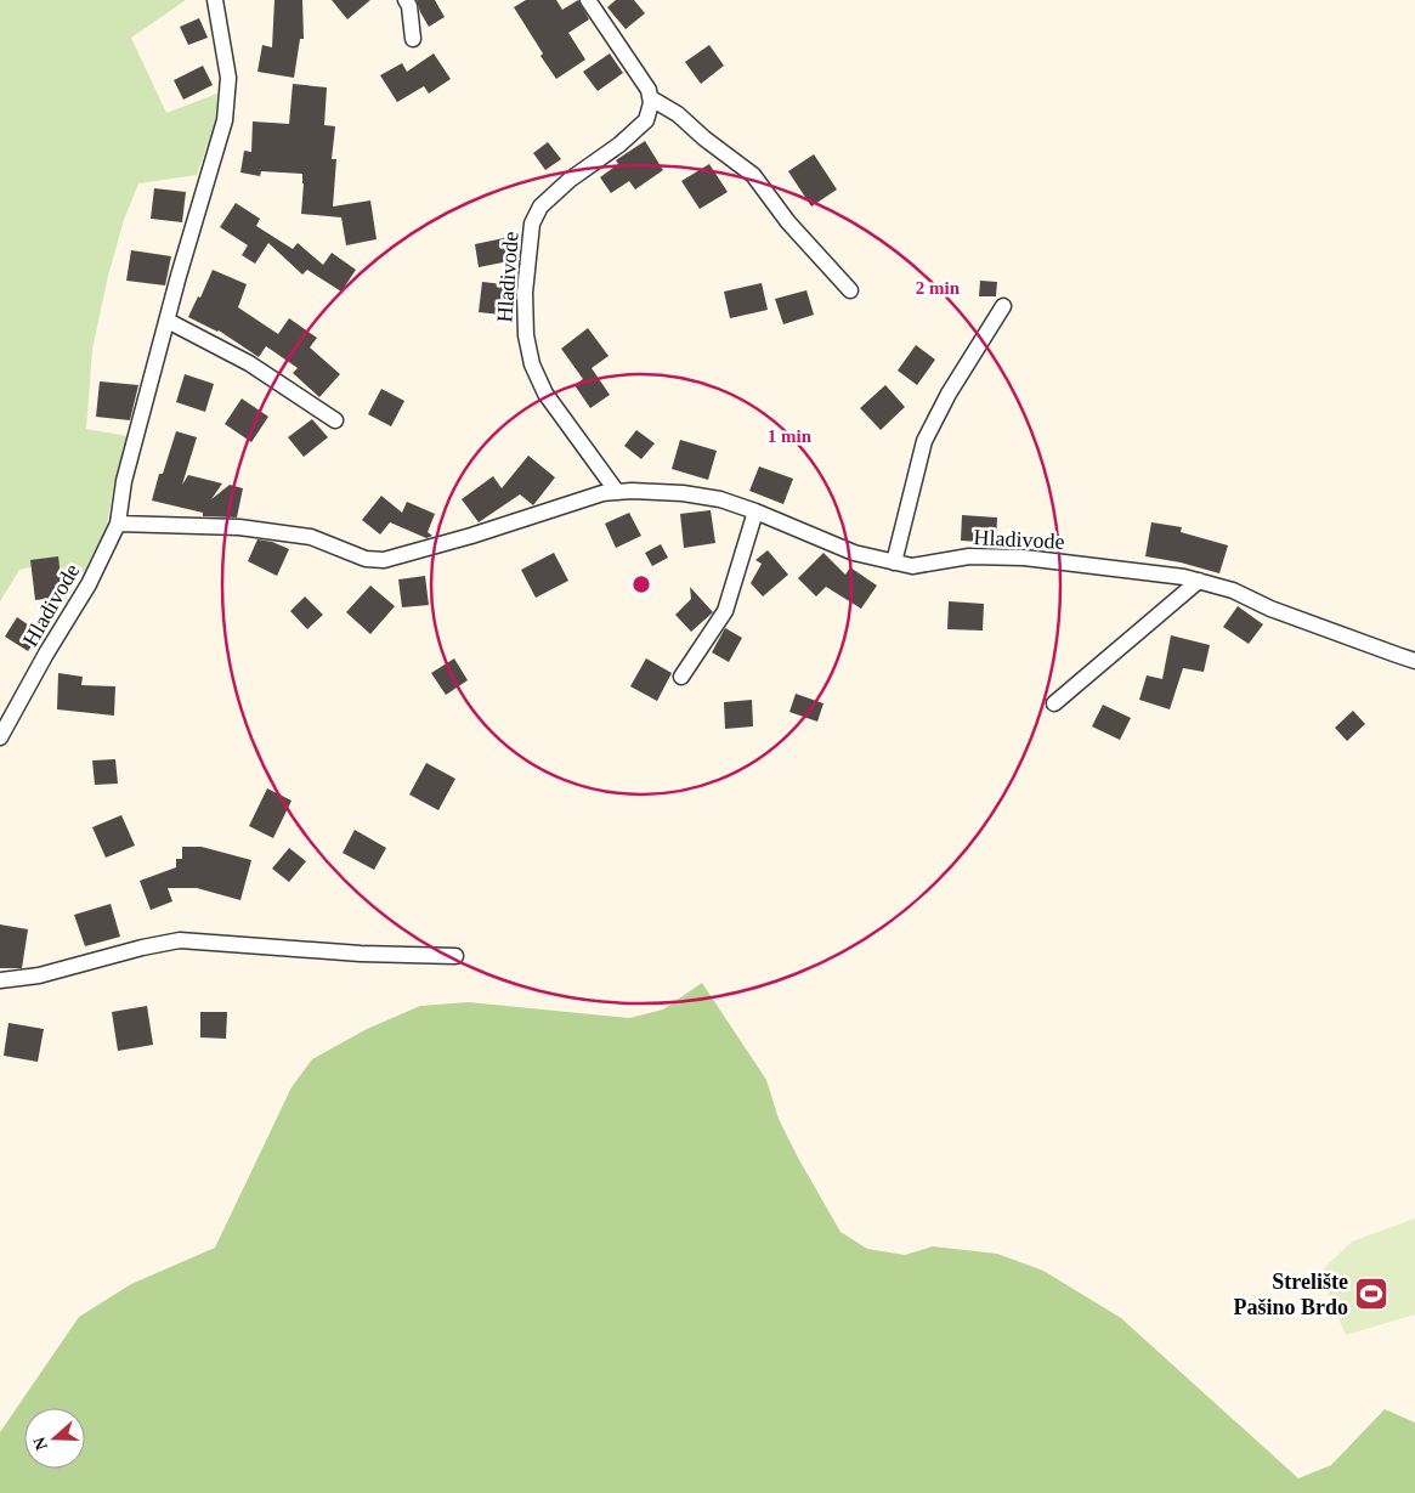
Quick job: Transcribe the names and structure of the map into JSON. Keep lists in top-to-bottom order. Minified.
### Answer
{"streets":{"street":["Hladivode"]},"places":{"sports":["Strelište Pašino Brdo"]},"north":"left","rings":["2 min","1 min"]}
